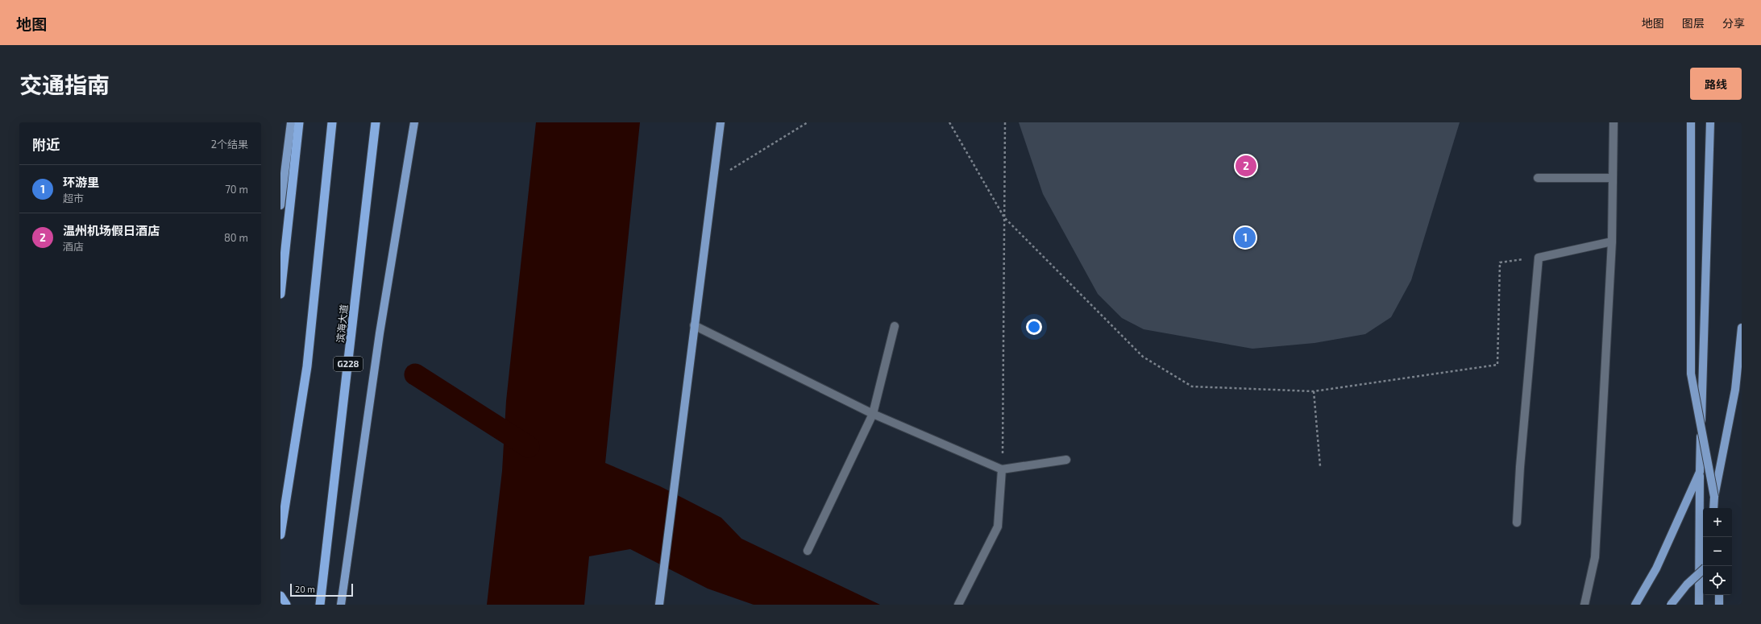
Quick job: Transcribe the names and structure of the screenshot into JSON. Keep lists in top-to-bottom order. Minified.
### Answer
{"streets":{"highway":["滨海大道","G228"]},"scale_bar":"20 m","page":{"header":"地图","nav":["地图","图层","分享"],"title":"交通指南","buttons":"路线","heading":["附近","2个结果"],"pins":["2","1"],"list":[{"mark":"1","name":"环游里","note":"超市","value":"70 m"},{"mark":"2","name":"温州机场假日酒店","note":"酒店","value":"80 m"}],"map_buttons":["+","−"],"scale":"20 m"}}
